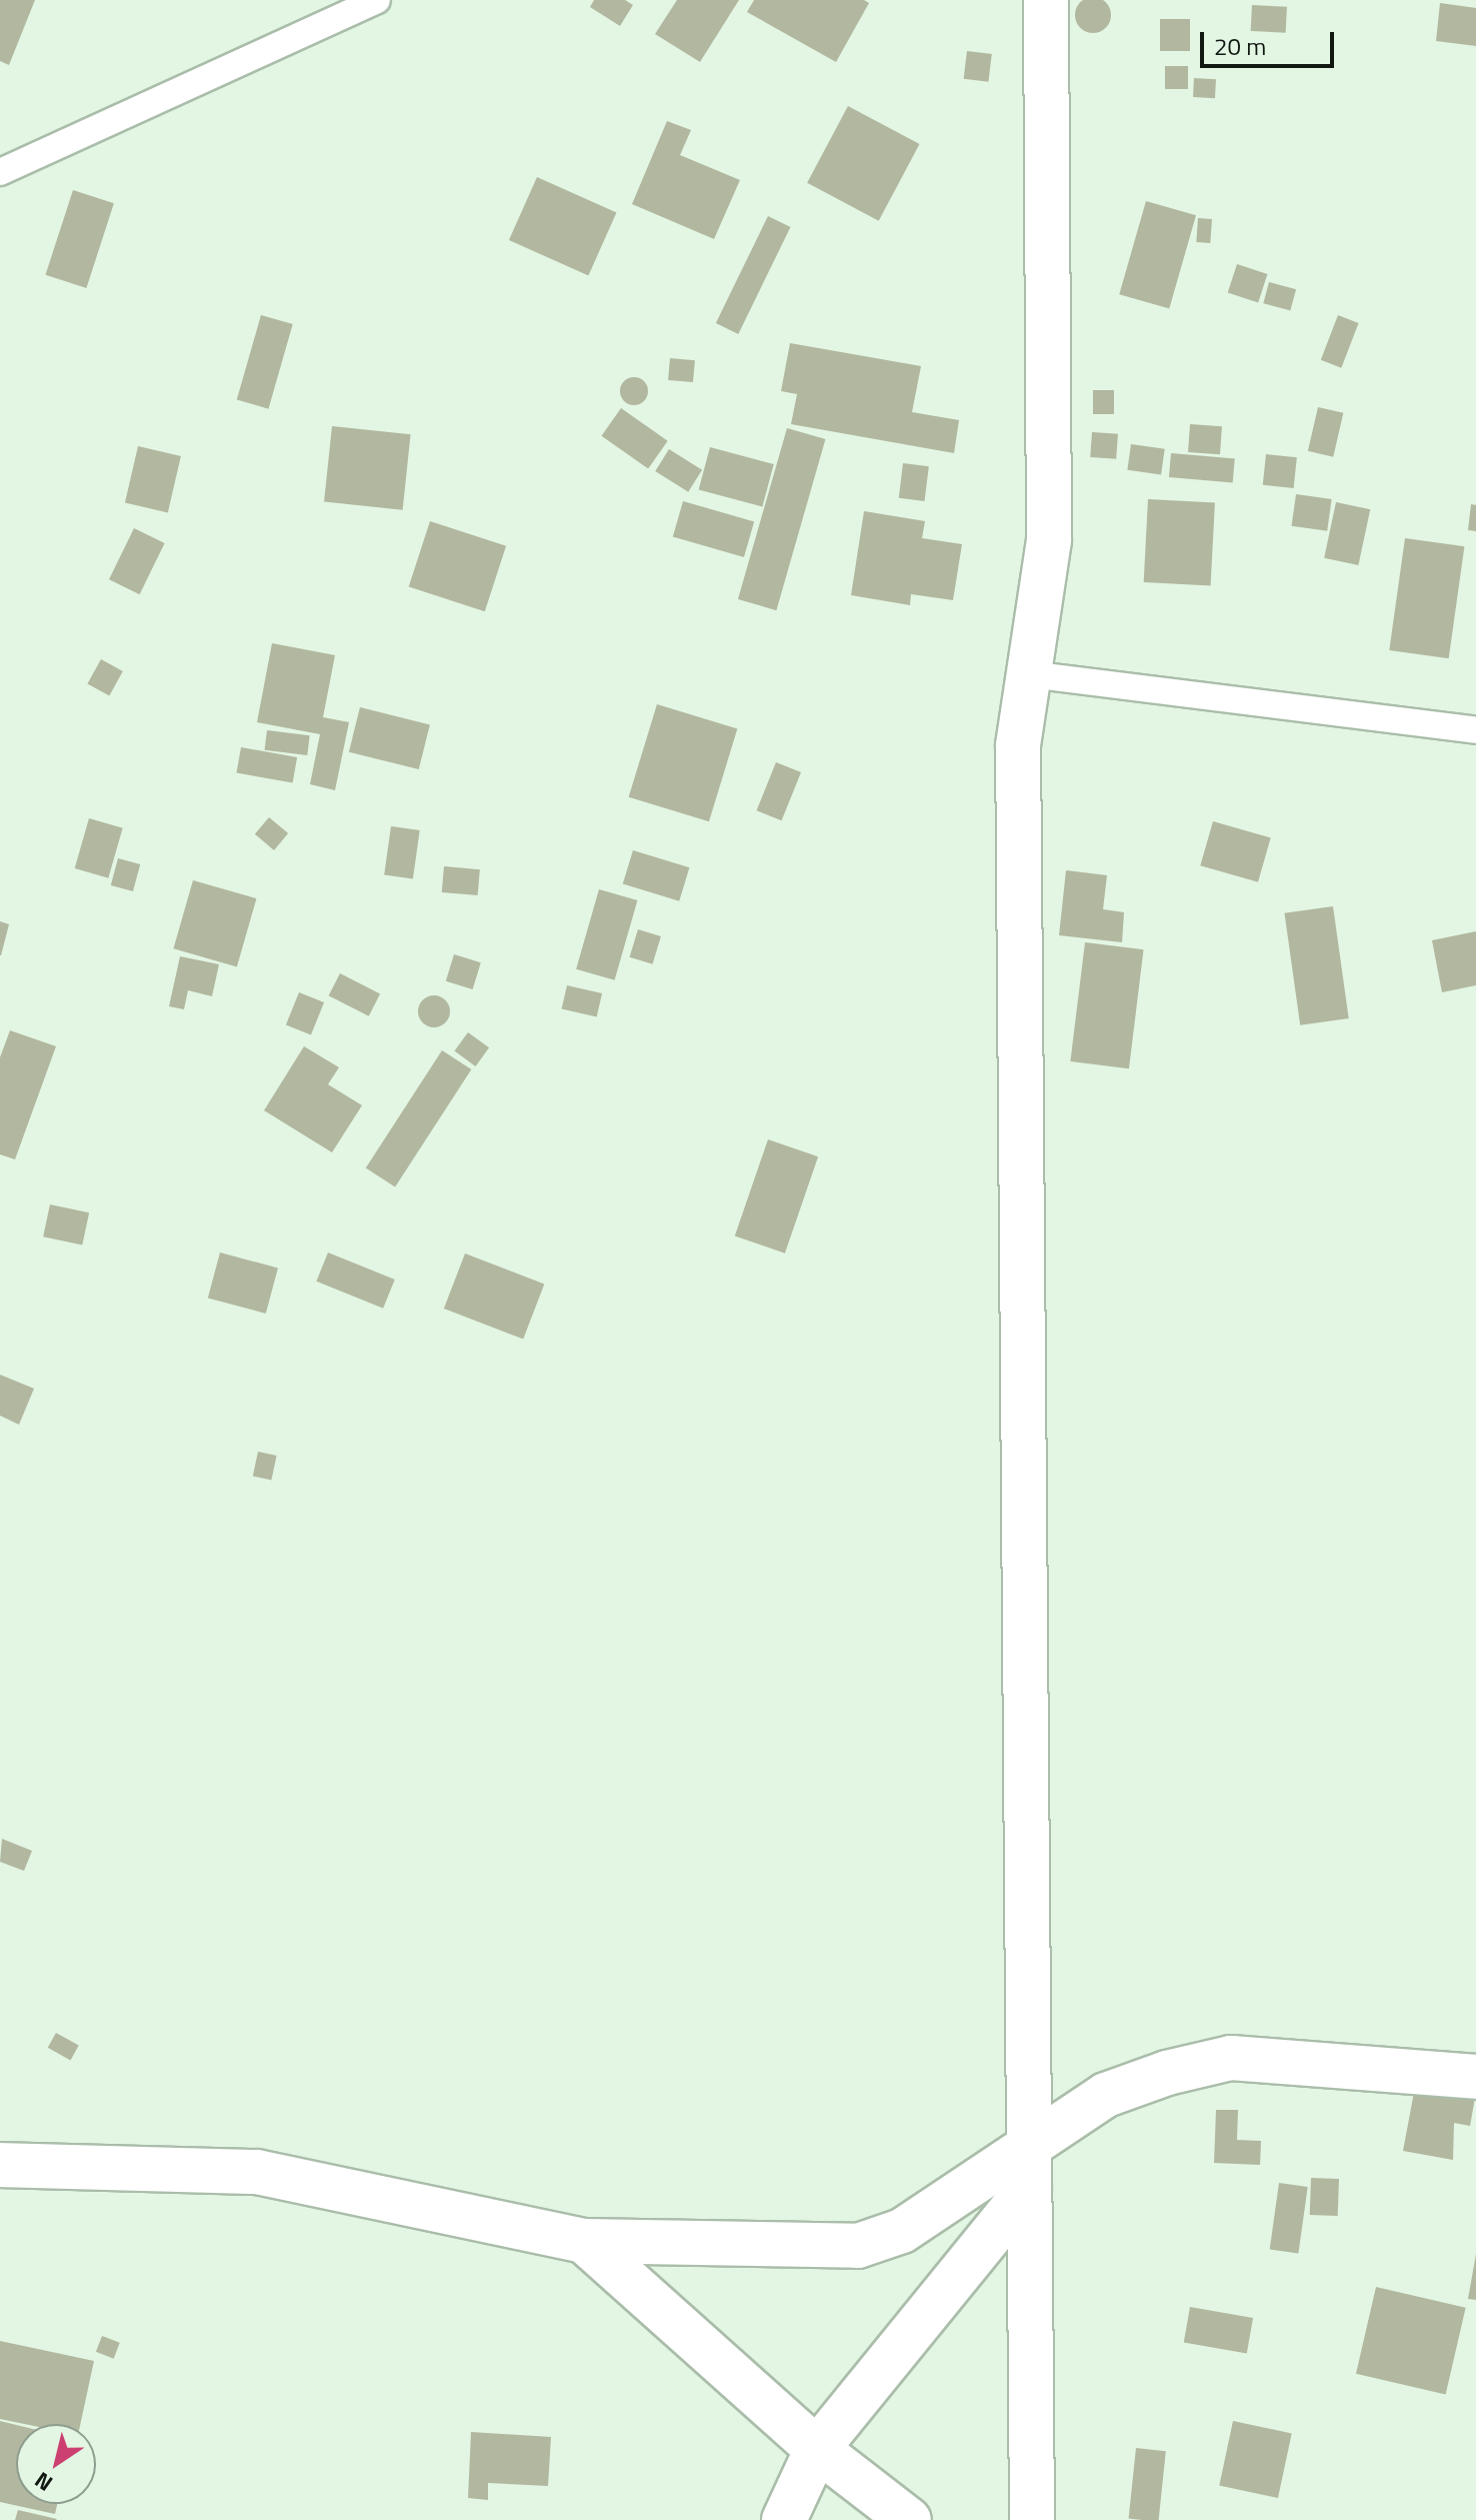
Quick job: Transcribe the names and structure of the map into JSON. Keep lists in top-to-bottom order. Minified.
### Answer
{"scale_bar":"20 m","north":"bottom left"}
